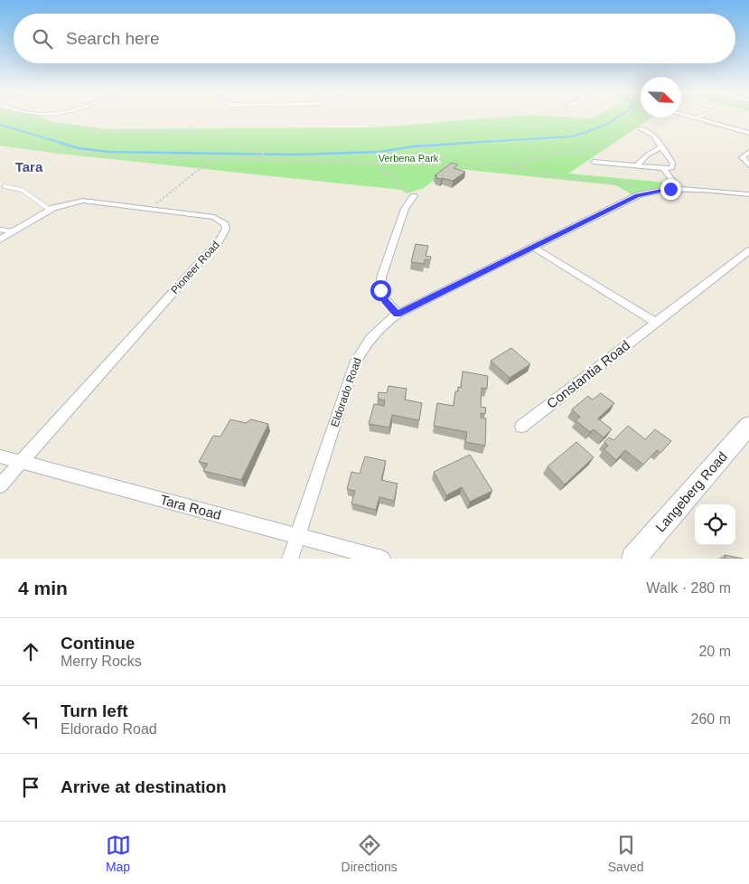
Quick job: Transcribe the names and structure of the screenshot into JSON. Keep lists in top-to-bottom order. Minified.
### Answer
{"streets":{"main road":["Langeberg Road"],"street":["Pioneer Road","Constantia Road","Eldorado Road","Tara Road"]},"crossings":[["Pioneer Road","Tara Road"],["Eldorado Road","Tara Road"]],"districts":["Tara"],"parks":["Verbena Park"],"north":"bottom right","page":{"search":"Search here","heading":["4 min","Walk · 280 m"],"list":[["Continue","Merry Rocks","20 m"],["Turn left","Eldorado Road","260 m"],"Arrive at destination"],"nav":["Map","Directions","Saved"]}}
